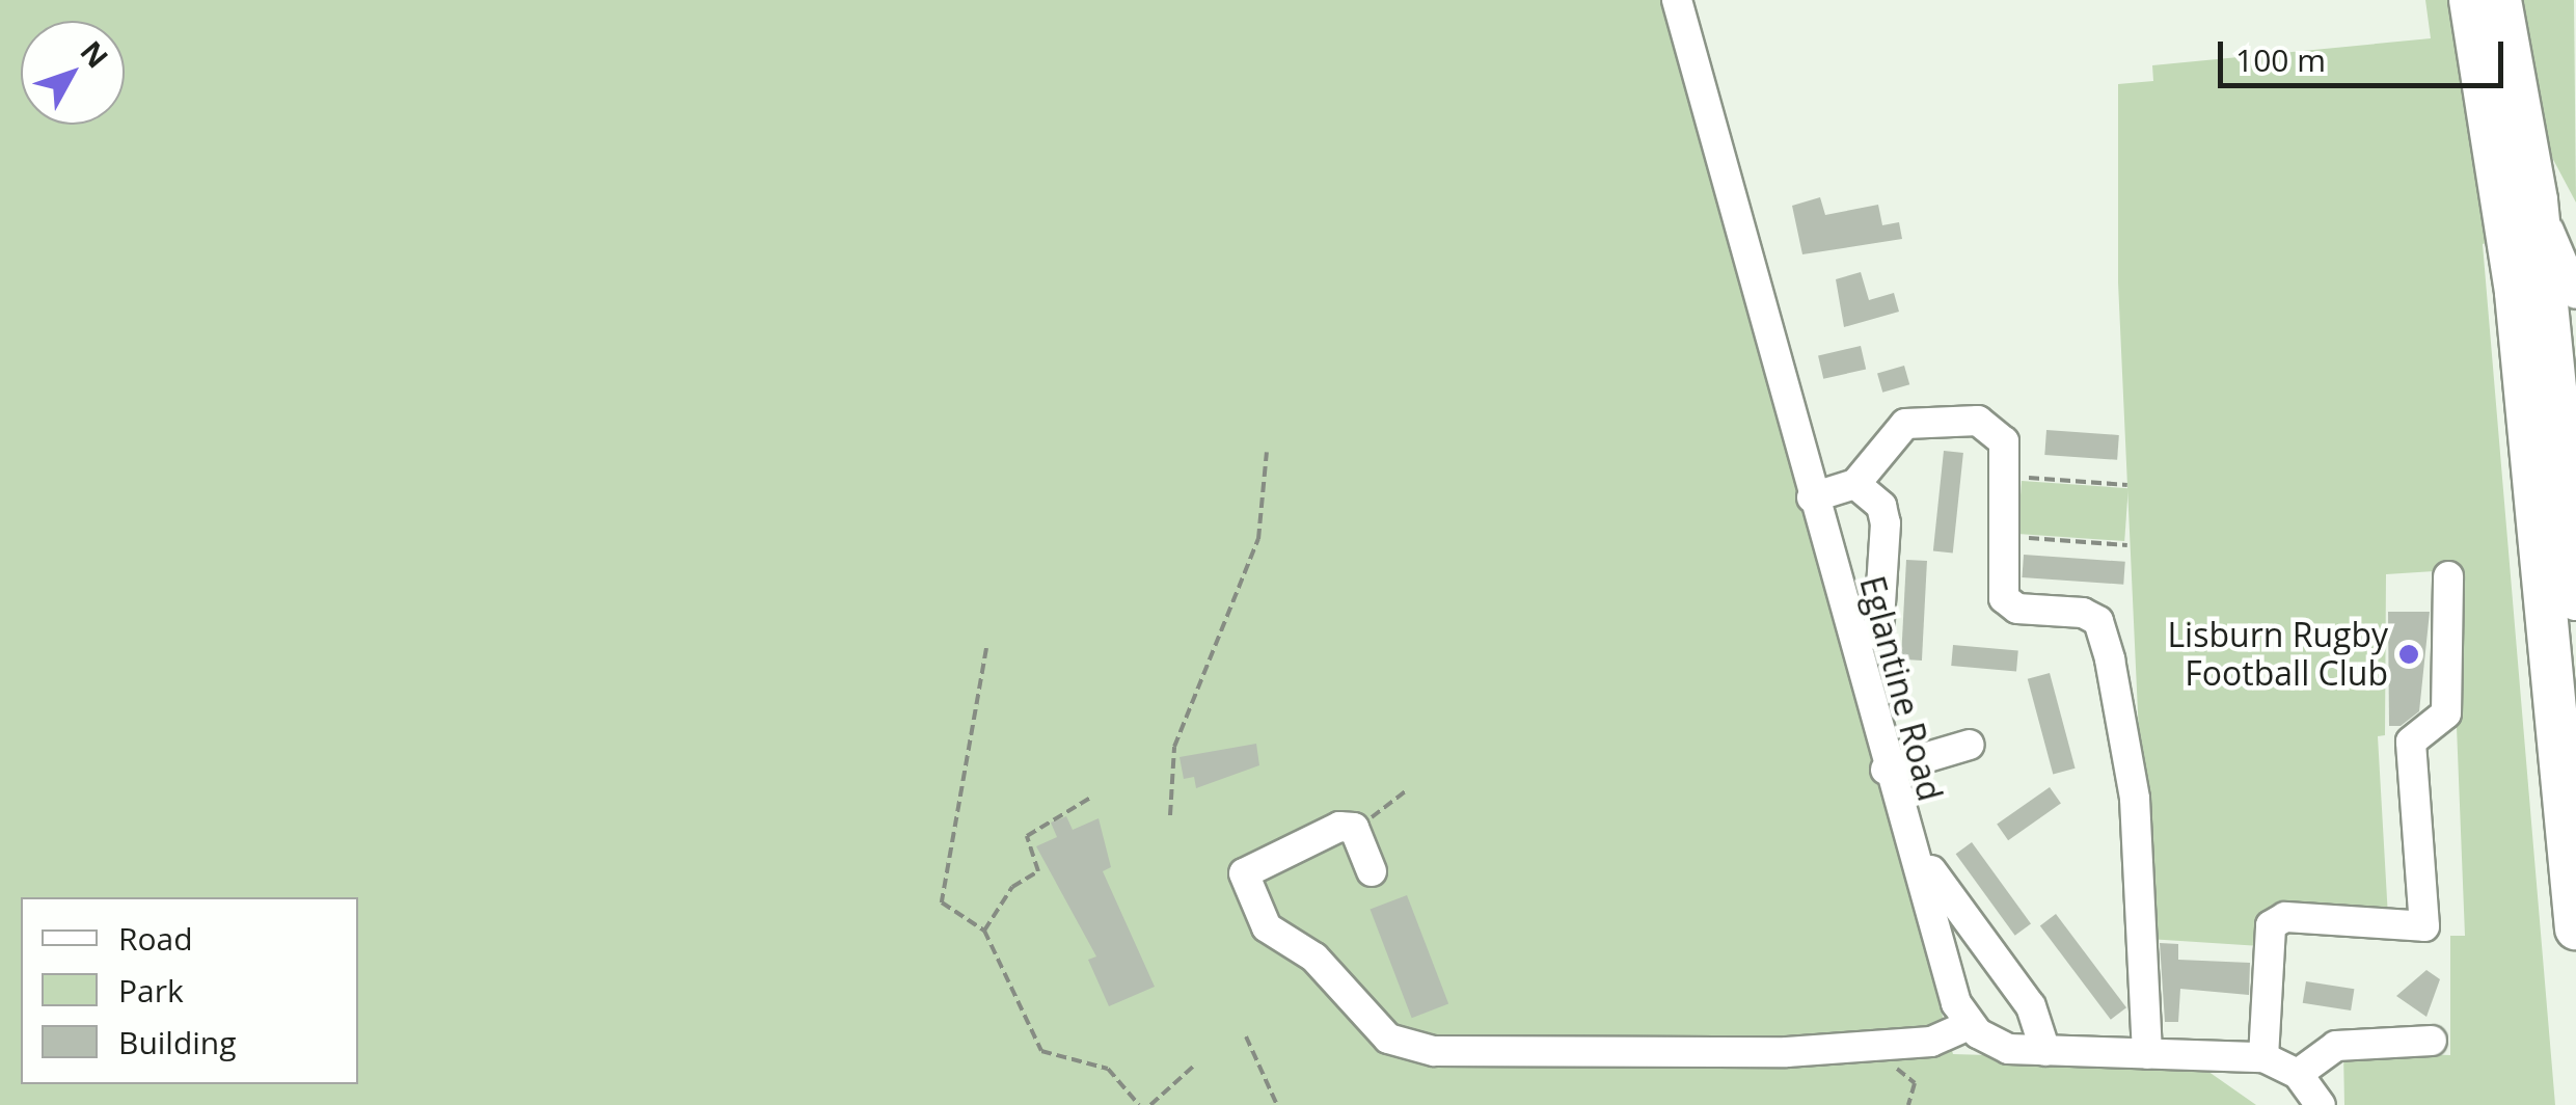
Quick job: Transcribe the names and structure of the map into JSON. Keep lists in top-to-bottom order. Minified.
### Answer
{"streets":{"street":["Eglantine Road"]},"places":["Lisburn Rugby Football Club"],"legend":["Road","Park","Building"],"scale_bar":"100 m","north":"top right"}
